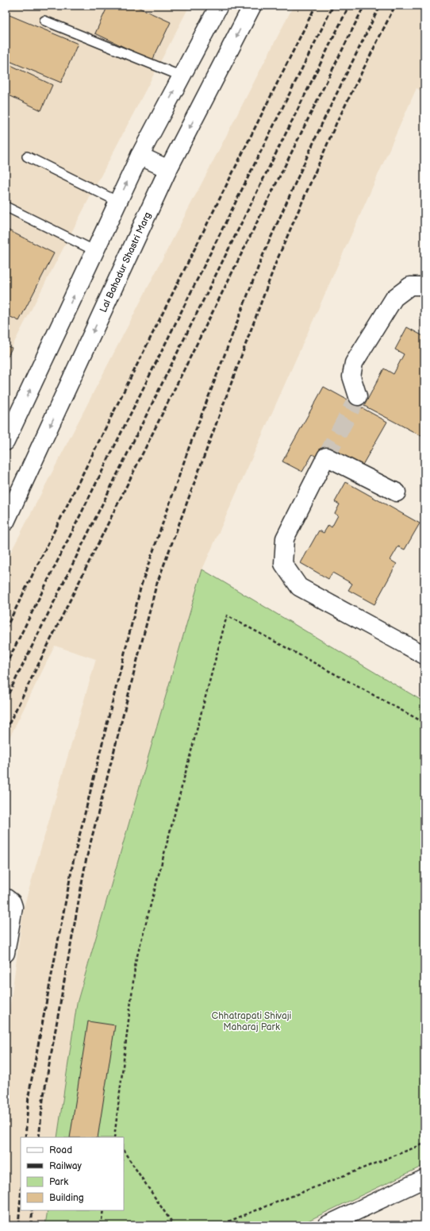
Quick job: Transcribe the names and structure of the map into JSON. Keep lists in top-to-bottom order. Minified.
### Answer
{"streets":{"main road":["Lal Bahadur Shastri Marg"]},"parks":["Chhatrapati Shivaji Maharaj Park"],"legend":["Road","Railway","Park","Building"]}
